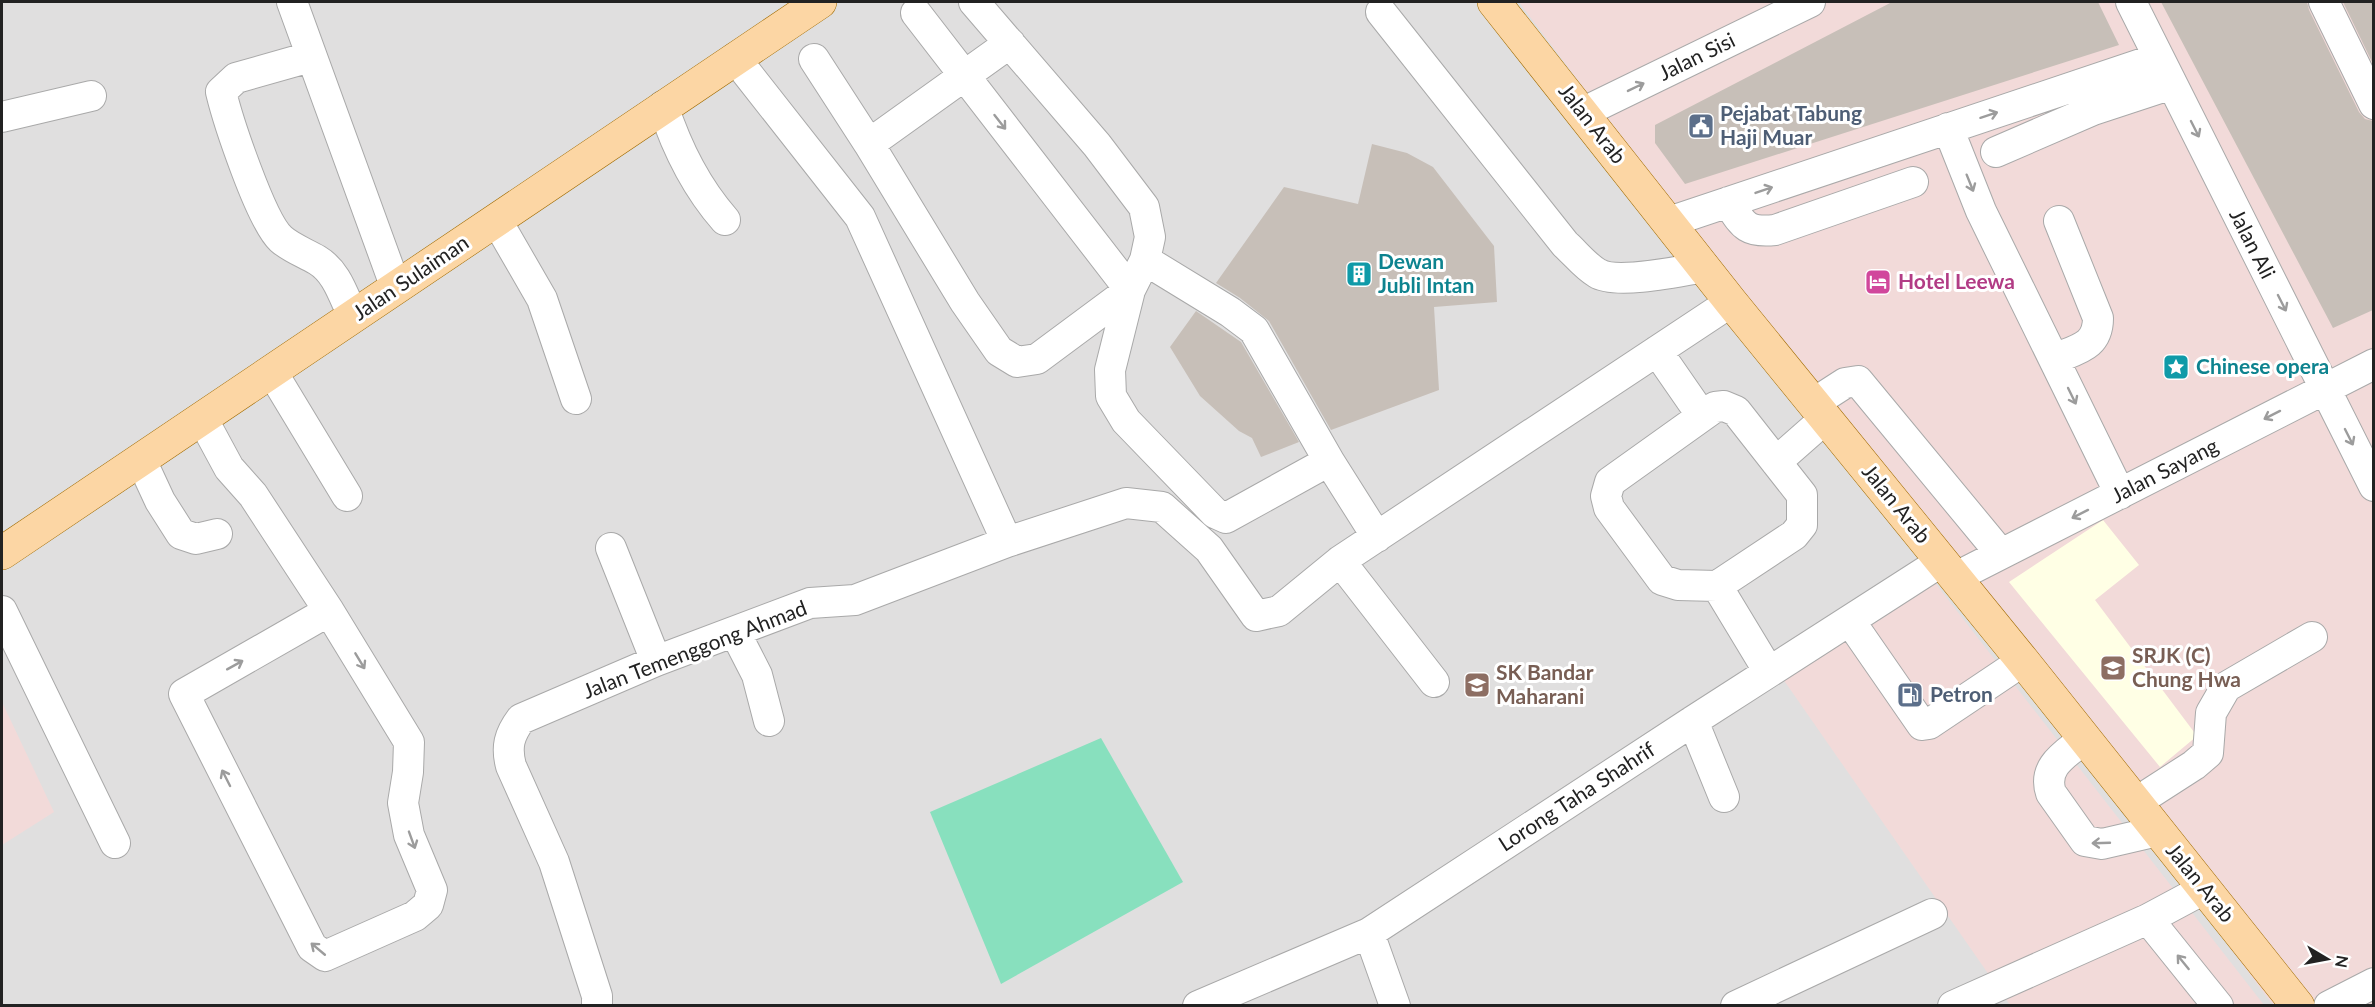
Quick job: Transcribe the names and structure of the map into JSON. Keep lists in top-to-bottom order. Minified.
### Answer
{"streets":{"main road":["Jalan Arab","Jalan Sulaiman"],"street":["Jalan Sisi","Jalan Ali","Jalan Sayang","Jalan Temenggong Ahmad","Lorong Taha Shahrif"]},"crossings":[["Jalan Sisi","Jalan Arab"],["Jalan Arab","Jalan Sayang"],["Jalan Arab","Lorong Taha Shahrif"],["Jalan Ali","Jalan Sayang"],["Jalan Sayang","Lorong Taha Shahrif"]],"places":{"public building":["Pejabat Tabung Haji Muar"],"building":["Dewan Jubli Intan"],"hotel":["Hotel Leewa"],"place":["Chinese opera"],"school or university":["SRJK (C) Chung Hwa","SK Bandar Maharani"],"fuel station":["Petron"]},"north":"right"}
